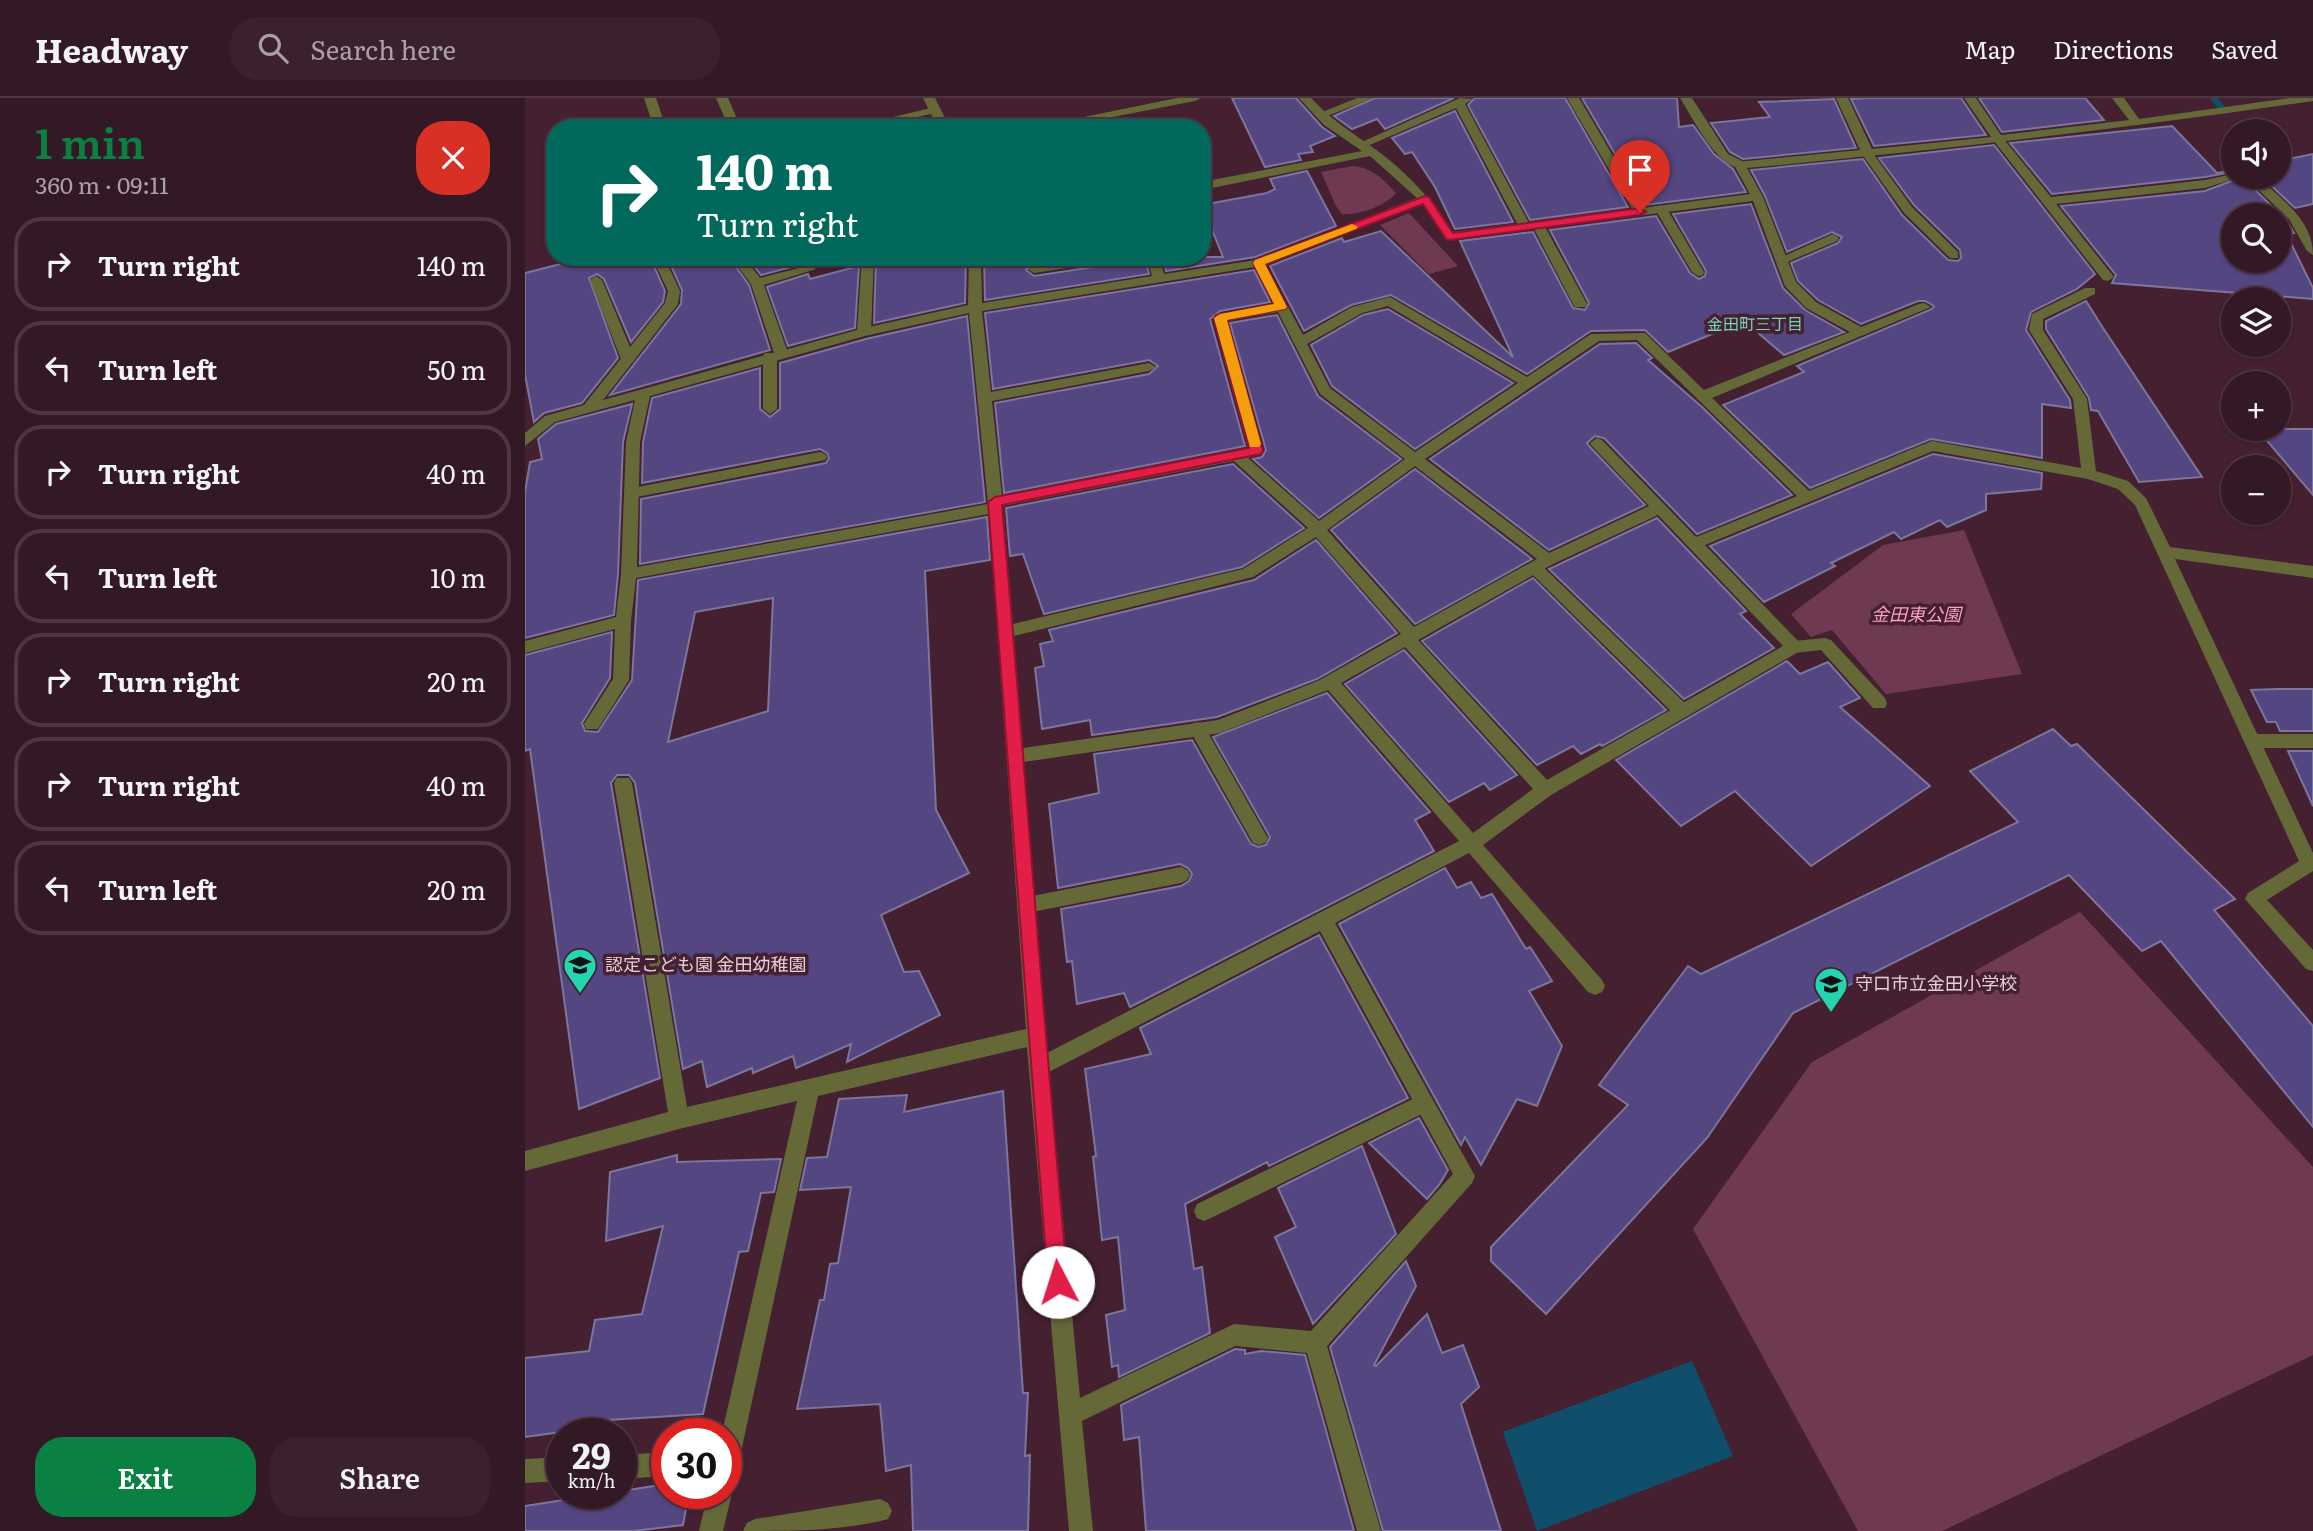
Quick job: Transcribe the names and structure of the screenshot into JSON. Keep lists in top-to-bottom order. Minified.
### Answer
{"districts":["金田町三丁目"],"parks":["金田東公園"],"places":{"school or university":["認定こども園 金田幼稚園","守口市立金田小学校"]},"page":{"header":"Headway","search":"Search here","nav":["Map","Directions","Saved"],"heading":["1 min","360 m · 09:11"],"map_buttons":["+","−"],"turn":["140 m","Turn right"],"list":[{"name":"Turn right","value":"140 m"},{"name":"Turn left","value":"50 m"},{"name":"Turn right","value":"40 m"},{"name":"Turn left","value":"10 m"},{"name":"Turn right","value":"20 m"},{"name":"Turn right","value":"40 m"},{"name":"Turn left","value":"20 m"}],"speed":"29 km/h","limit":"30","buttons":["Exit","Share"]}}
